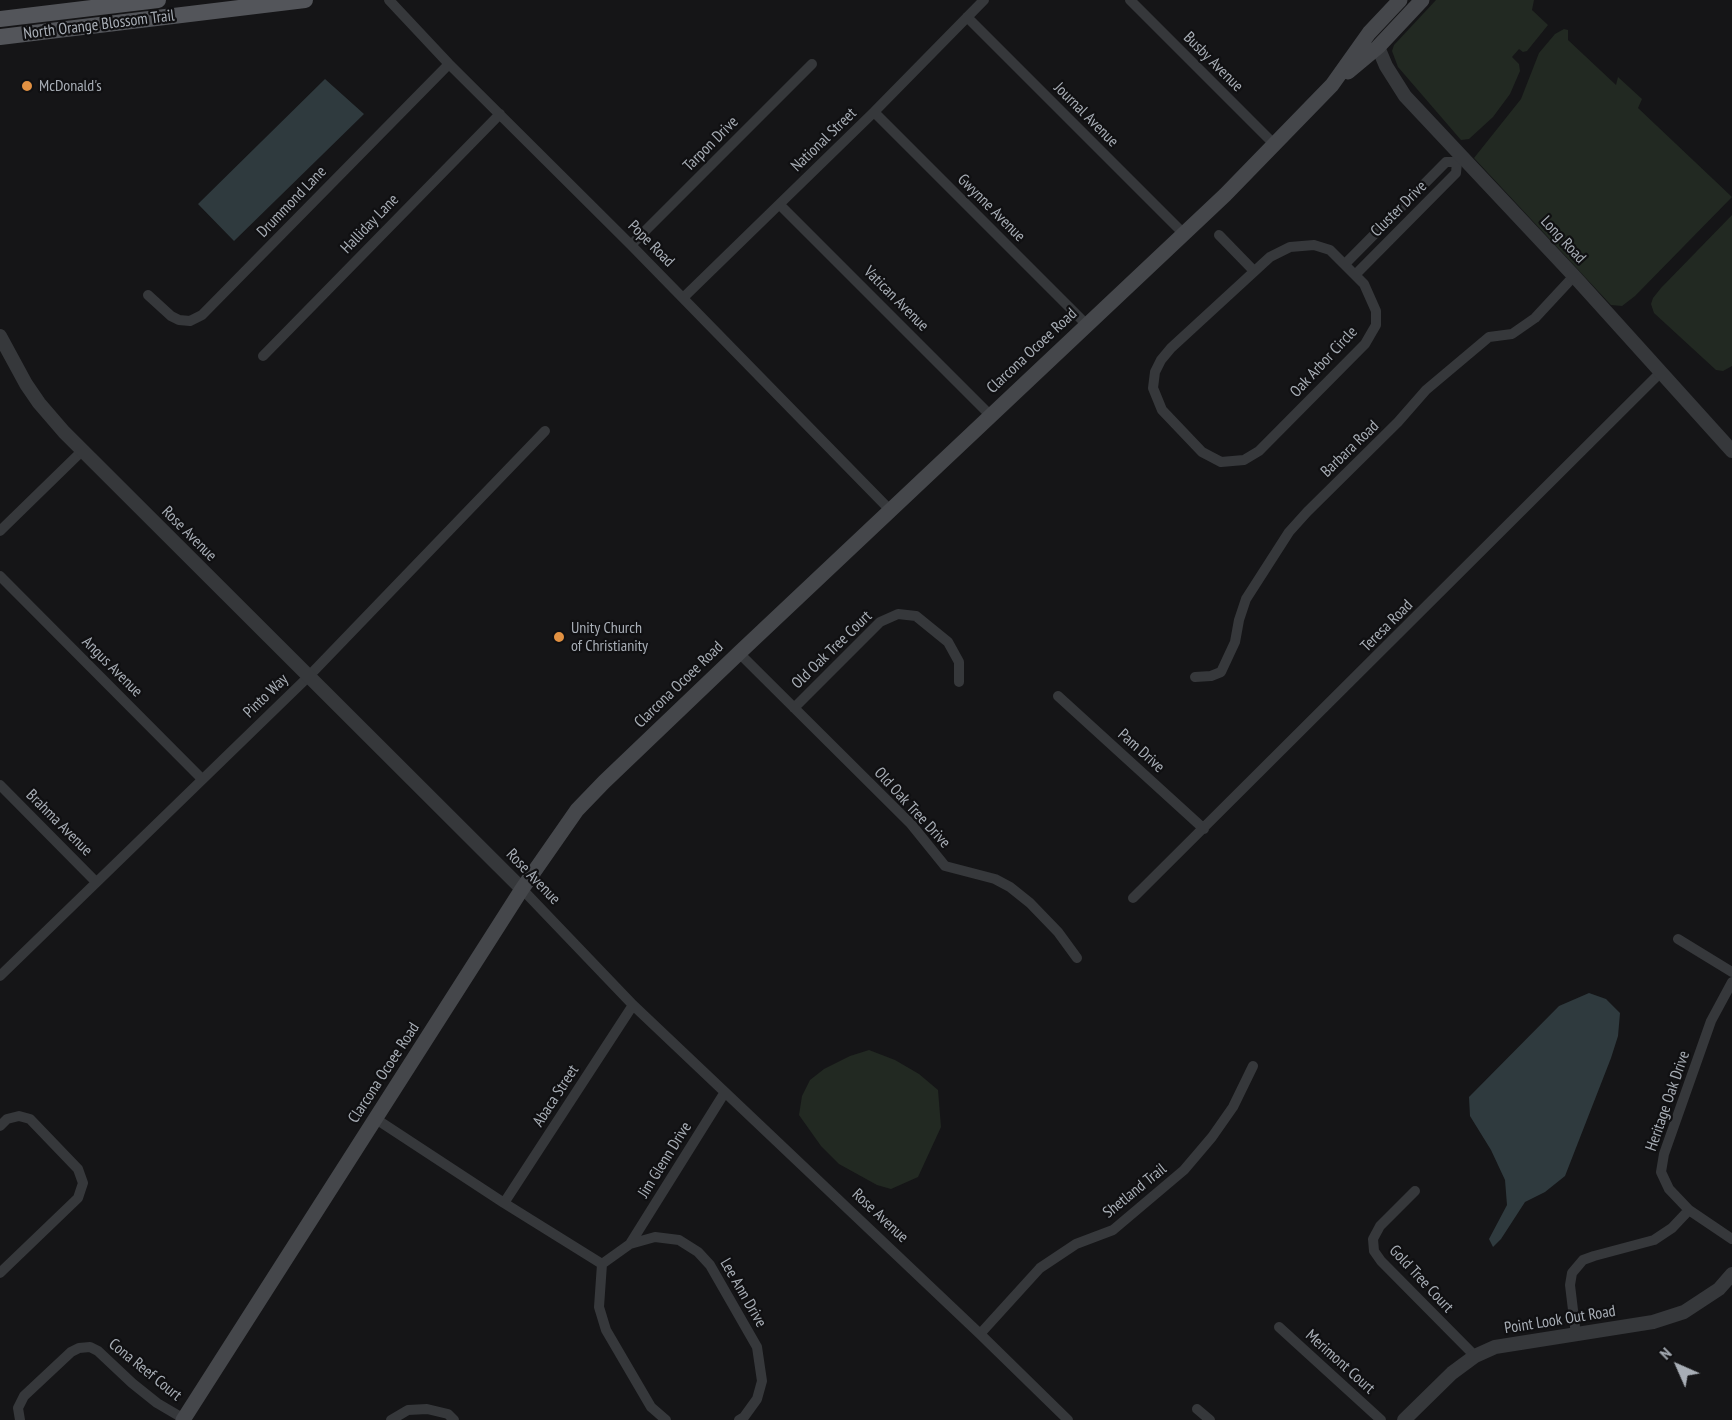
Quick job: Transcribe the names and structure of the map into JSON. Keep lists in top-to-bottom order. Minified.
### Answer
{"streets":{"main road":["North Orange Blossom Trail","Clarcona Ocoee Road"],"street":["Busby Avenue","Journal Avenue","National Street","Tarpon Drive","Drummond Lane","Gwynne Avenue","Cluster Drive","Halliday Lane","Long Road","Pope Road","Vatican Avenue","Oak Arbor Circle","Barbara Road","Rose Avenue","Teresa Road","Old Oak Tree Court","Angus Avenue","Pinto Way","Pam Drive","Old Oak Tree Drive","Brahma Avenue","Abaca Street","Heritage Oak Drive","Jim Glenn Drive","Shetland Trail","Gold Tree Court","Lee Ann Drive","Point Look Out Road","Merimont Court","Cona Reef Court"]},"crossings":[["Busby Avenue","Clarcona Ocoee Road"],["Journal Avenue","National Street"],["Journal Avenue","Clarcona Ocoee Road"],["National Street","Gwynne Avenue"],["National Street","Pope Road"],["National Street","Vatican Avenue"],["Tarpon Drive","Pope Road"],["Drummond Lane","Pope Road"],["Gwynne Avenue","Clarcona Ocoee Road"],["Cluster Drive","Long Road"],["Cluster Drive","Oak Arbor Circle"],["Halliday Lane","Pope Road"],["Long Road","Clarcona Ocoee Road"],["Long Road","Barbara Road"],["Long Road","Teresa Road"],["Pope Road","Clarcona Ocoee Road"],["Vatican Avenue","Clarcona Ocoee Road"],["Clarcona Ocoee Road","Rose Avenue"],["Clarcona Ocoee Road","Old Oak Tree Drive"],["Clarcona Ocoee Road","Cona Reef Court"],["Rose Avenue","Pinto Way"],["Rose Avenue","Abaca Street"],["Rose Avenue","Jim Glenn Drive"],["Rose Avenue","Shetland Trail"],["Teresa Road","Pam Drive"],["Old Oak Tree Court","Old Oak Tree Drive"],["Angus Avenue","Pinto Way"],["Pinto Way","Brahma Avenue"],["Jim Glenn Drive","Lee Ann Drive"],["Gold Tree Court","Point Look Out Road"]],"places":["McDonald's","Unity Church of Christianity"],"north":"top left"}
